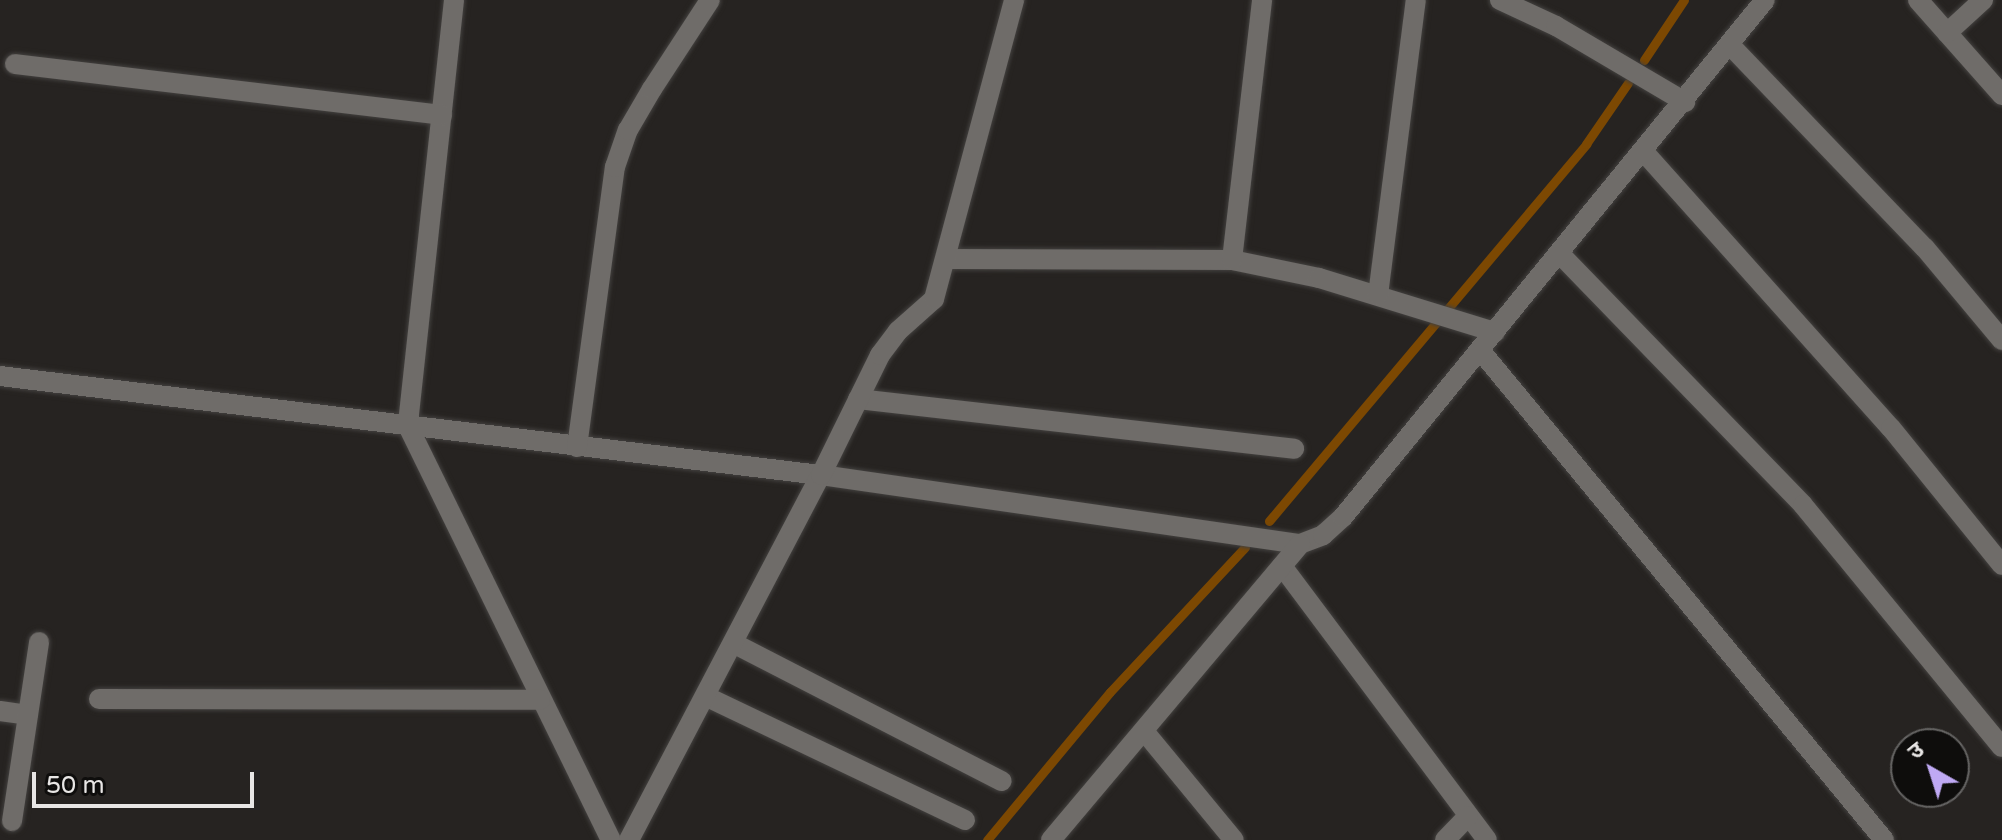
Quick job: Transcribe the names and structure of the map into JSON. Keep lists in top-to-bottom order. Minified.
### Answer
{"scale_bar":"50 m","north":"top left"}
